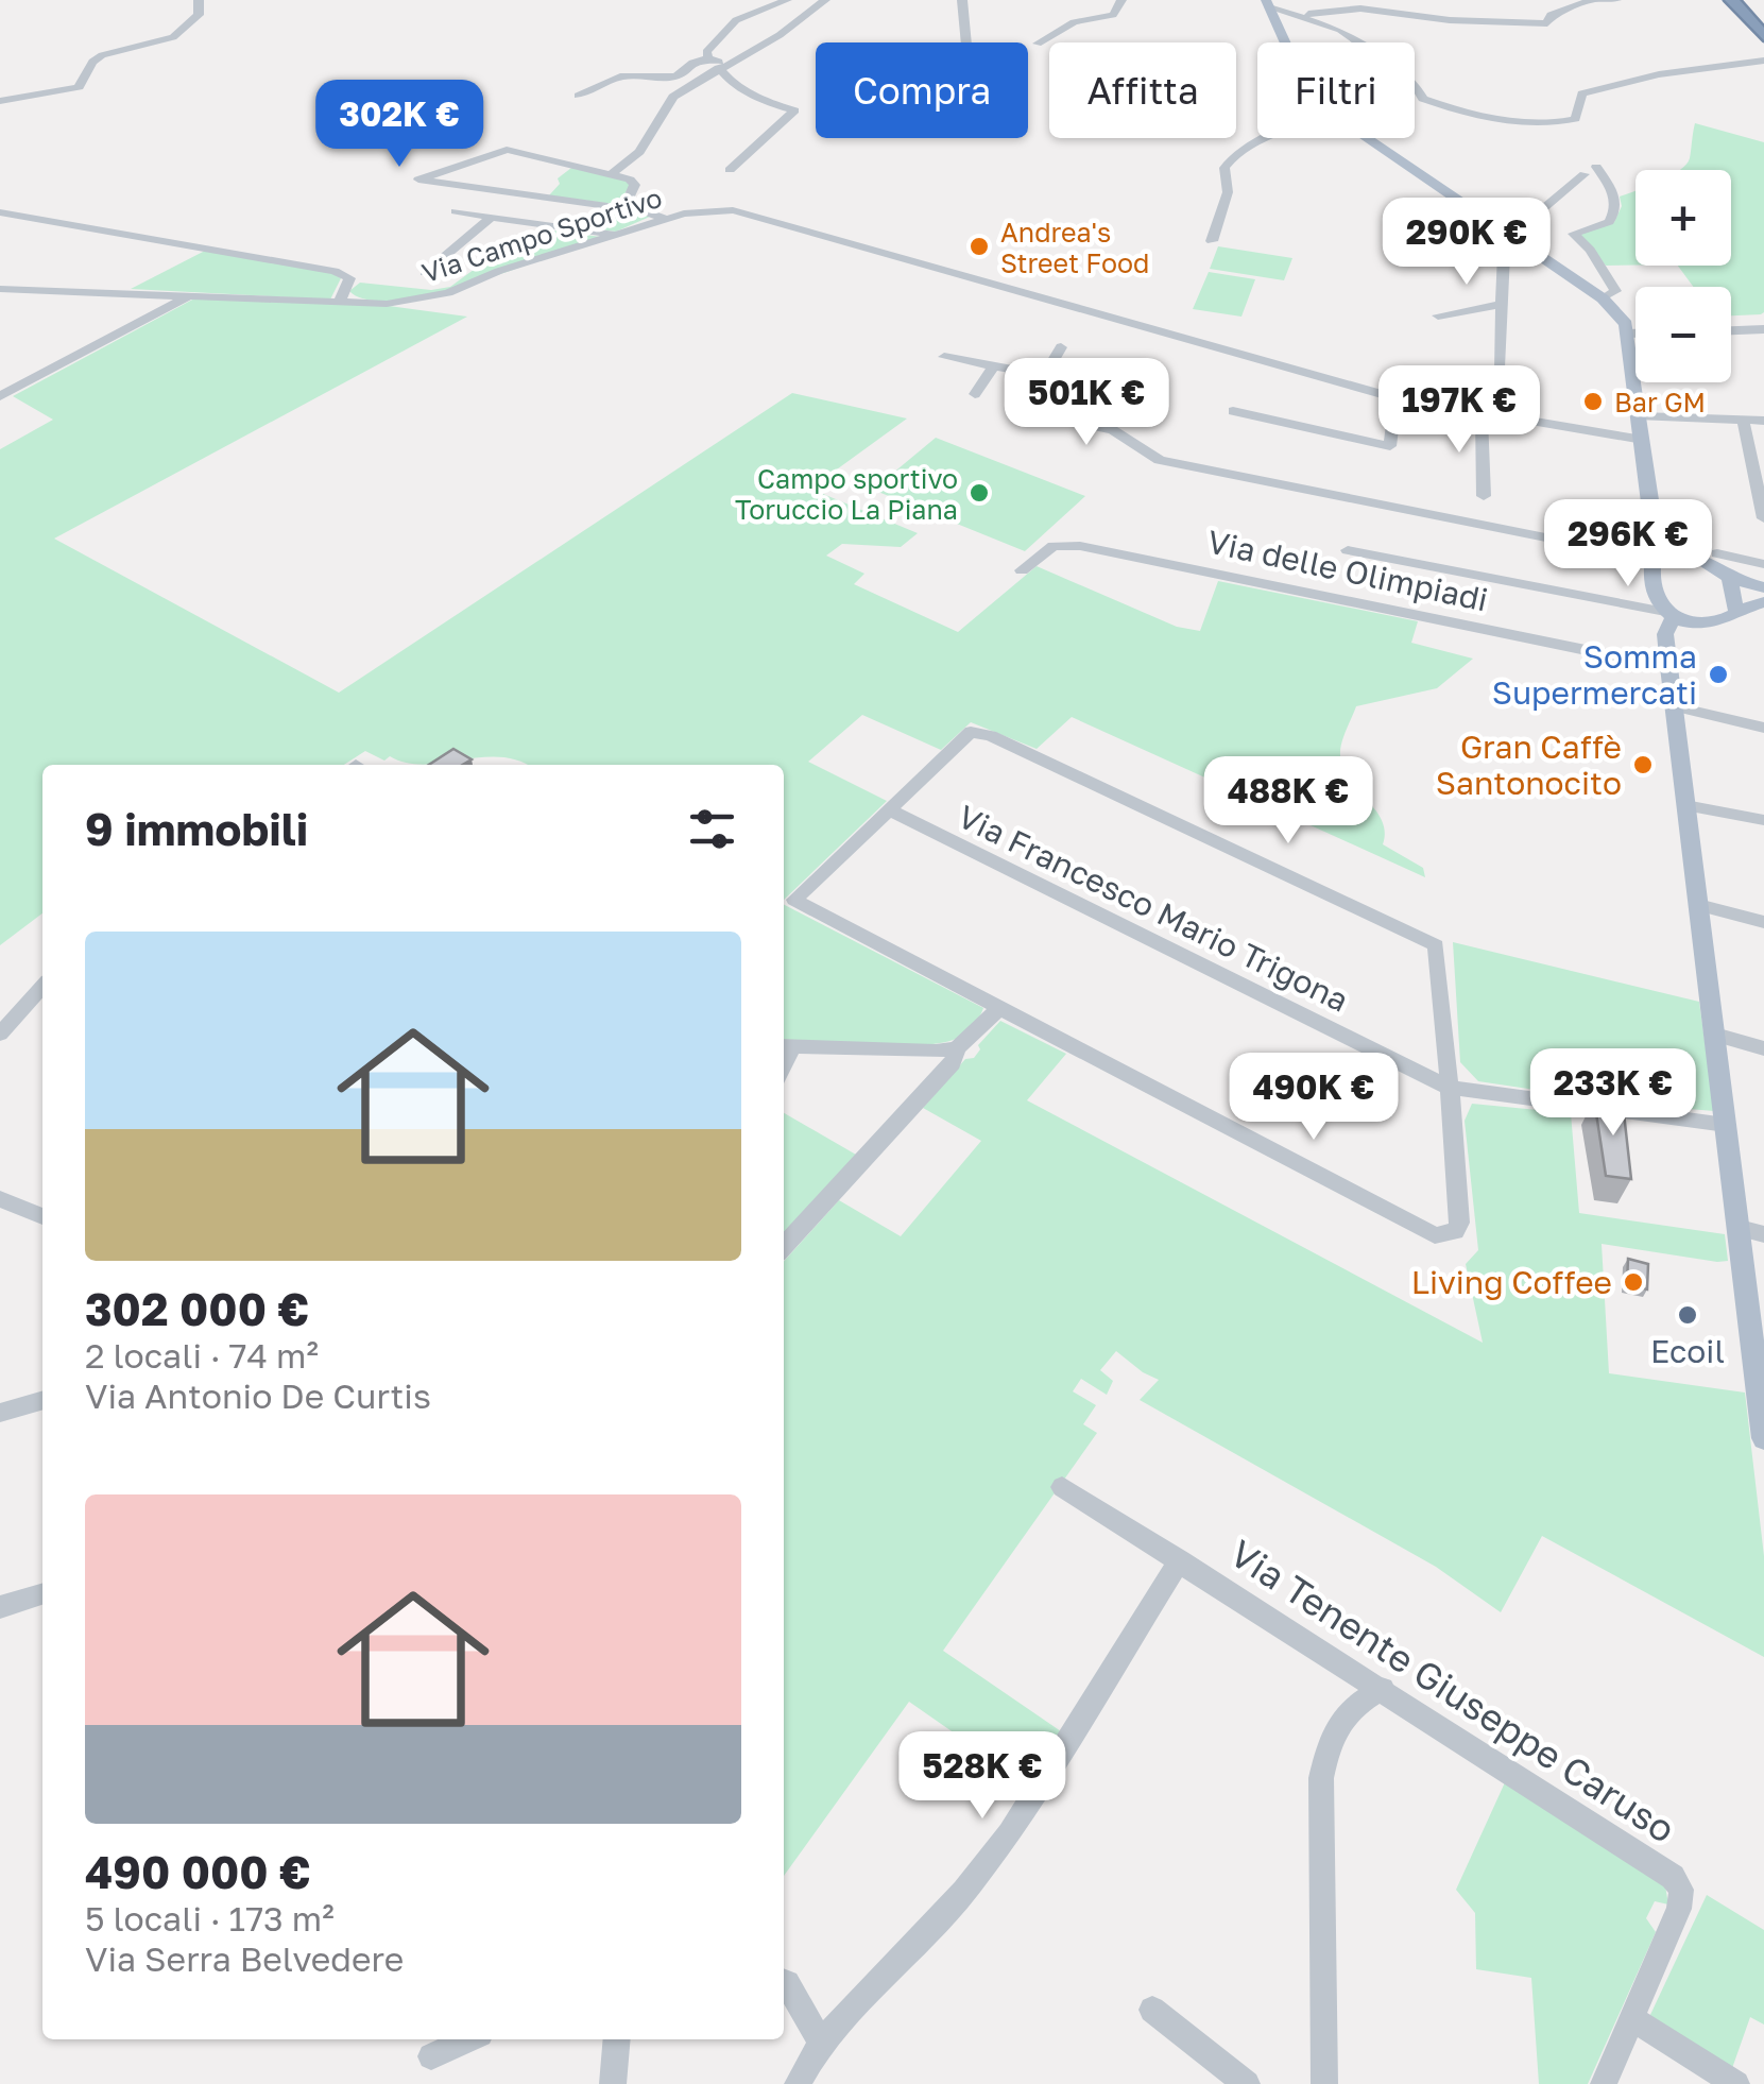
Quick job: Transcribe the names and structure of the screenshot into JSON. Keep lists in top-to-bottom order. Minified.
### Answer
{"streets":{"street":["Via Campo Sportivo","Via delle Olimpiadi","Via Francesco Mario Trigona","Via Tenente Giuseppe Caruso"]},"places":["Andrea's Street Food","Bar GM","Campo sportivo Toruccio La Piana","Somma Supermercati","Gran Caffè Santonocito","Living Coffee","Ecoil"],"page":{"chip":["Compra","Affitta","Filtri"],"price":["302K €","290K €","501K €","197K €","296K €","488K €","233K €","490K €","528K €"],"map_buttons":["+","−"],"heading":"9 immobili","list":[{"name":"302 000 €","note":"2 locali · 74 m² · Via Antonio De Curtis"},{"name":"490 000 €","note":"5 locali · 173 m² · Via Serra Belvedere"}]}}
